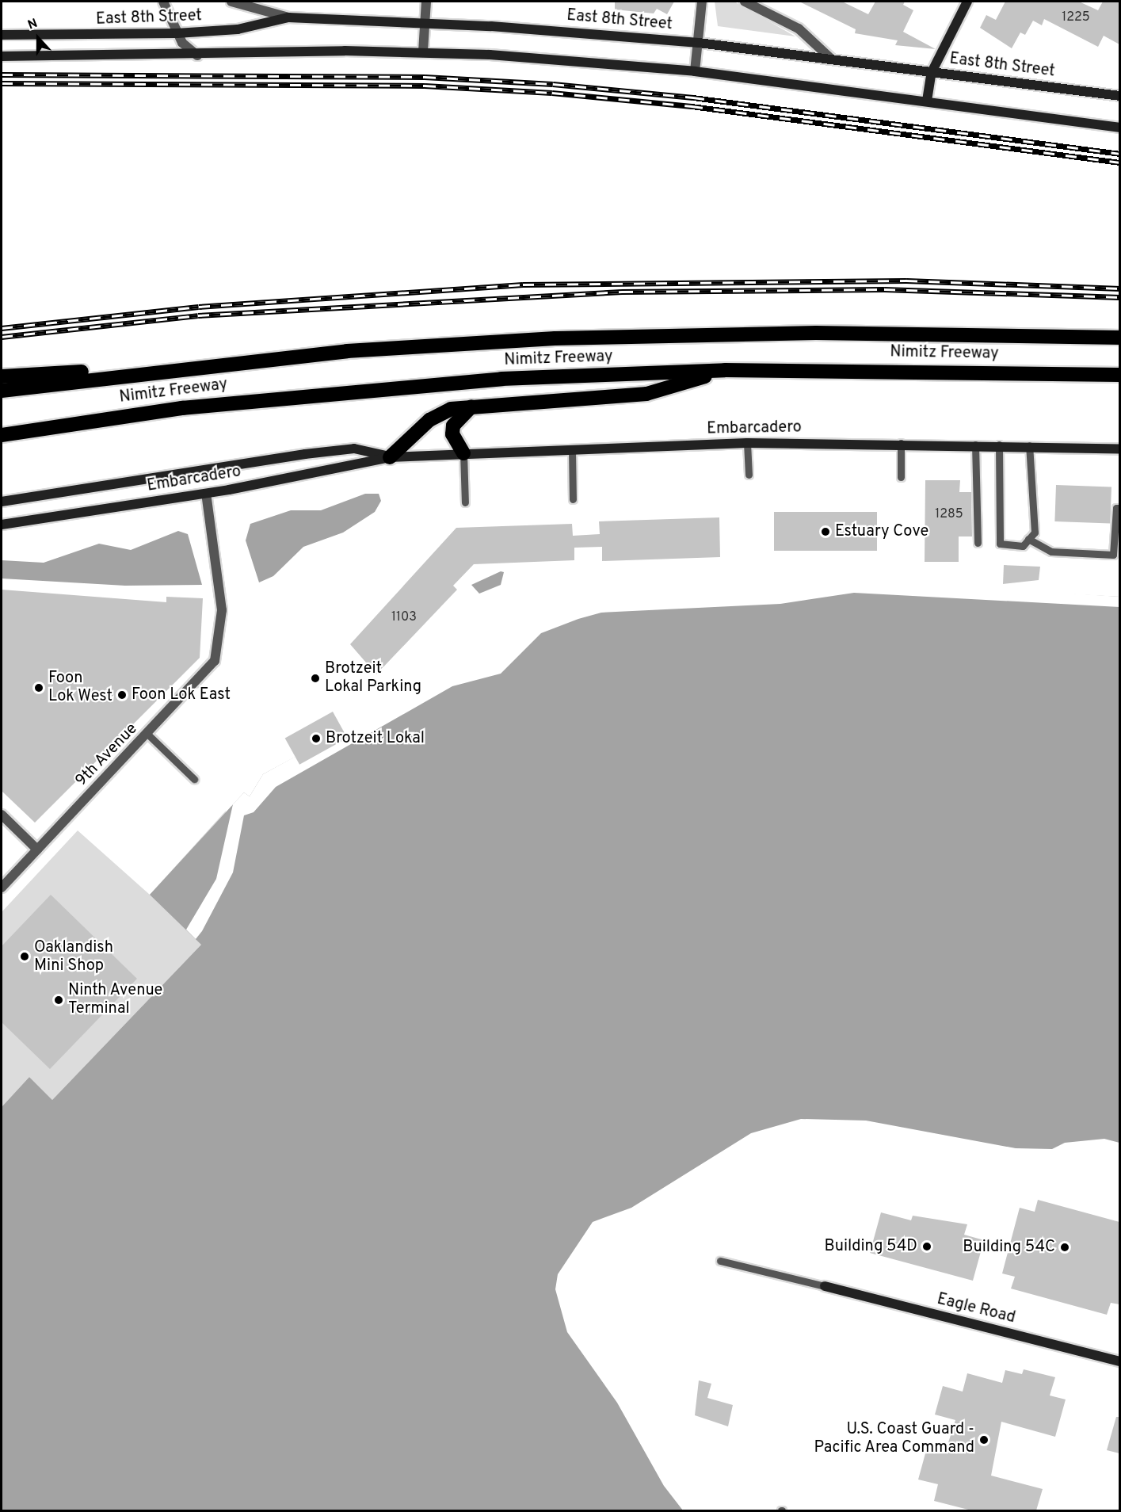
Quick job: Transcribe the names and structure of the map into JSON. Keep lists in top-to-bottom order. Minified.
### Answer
{"streets":{"highway":["Nimitz Freeway"],"main road":["East 8th Street","Embarcadero","Eagle Road"],"street":["9th Avenue"]},"crossings":[["Embarcadero","9th Avenue"]],"places":["Estuary Cove","Brotzeit Lokal Parking","Foon Lok West","Foon Lok East","Brotzeit Lokal","Oaklandish Mini Shop","Ninth Avenue Terminal","Building 54D","Building 54C","U.S. Coast Guard - Pacific Area Command"],"house_numbers":["1225","1285","1103"],"north":"top"}
